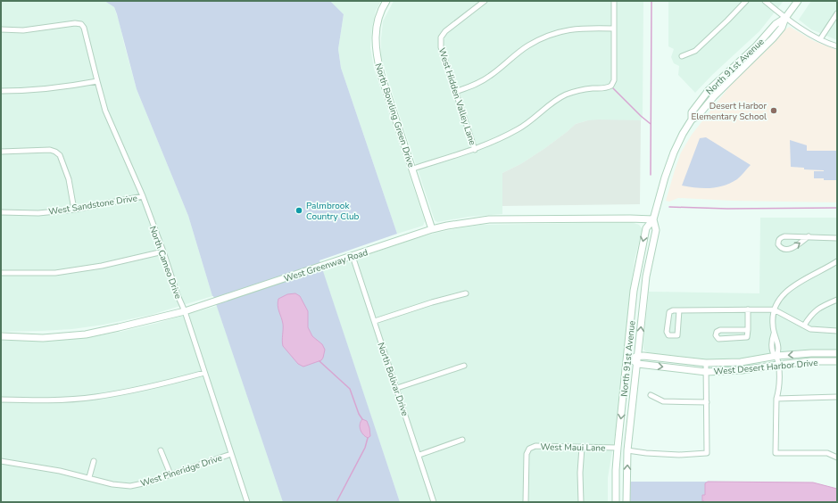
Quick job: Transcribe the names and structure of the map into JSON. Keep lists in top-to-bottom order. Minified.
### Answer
{"streets":{"street":["North 91st Avenue","West Hidden Valley Lane","North Bowling Green Drive","West Sandstone Drive","North Cameo Drive","West Greenway Road","West Desert Harbor Drive","North Bolivar Drive","West Maui Lane","West Pineridge Drive"]},"crossings":[["North 91st Avenue","West Greenway Road"],["North 91st Avenue","West Desert Harbor Drive"],["North 91st Avenue","West Maui Lane"],["North Bowling Green Drive","West Greenway Road"],["West Sandstone Drive","North Cameo Drive"],["North Cameo Drive","West Greenway Road"],["North Cameo Drive","West Pineridge Drive"],["West Greenway Road","North Bolivar Drive"]],"places":["Desert Harbor Elementary School","Palmbrook Country Club"]}
